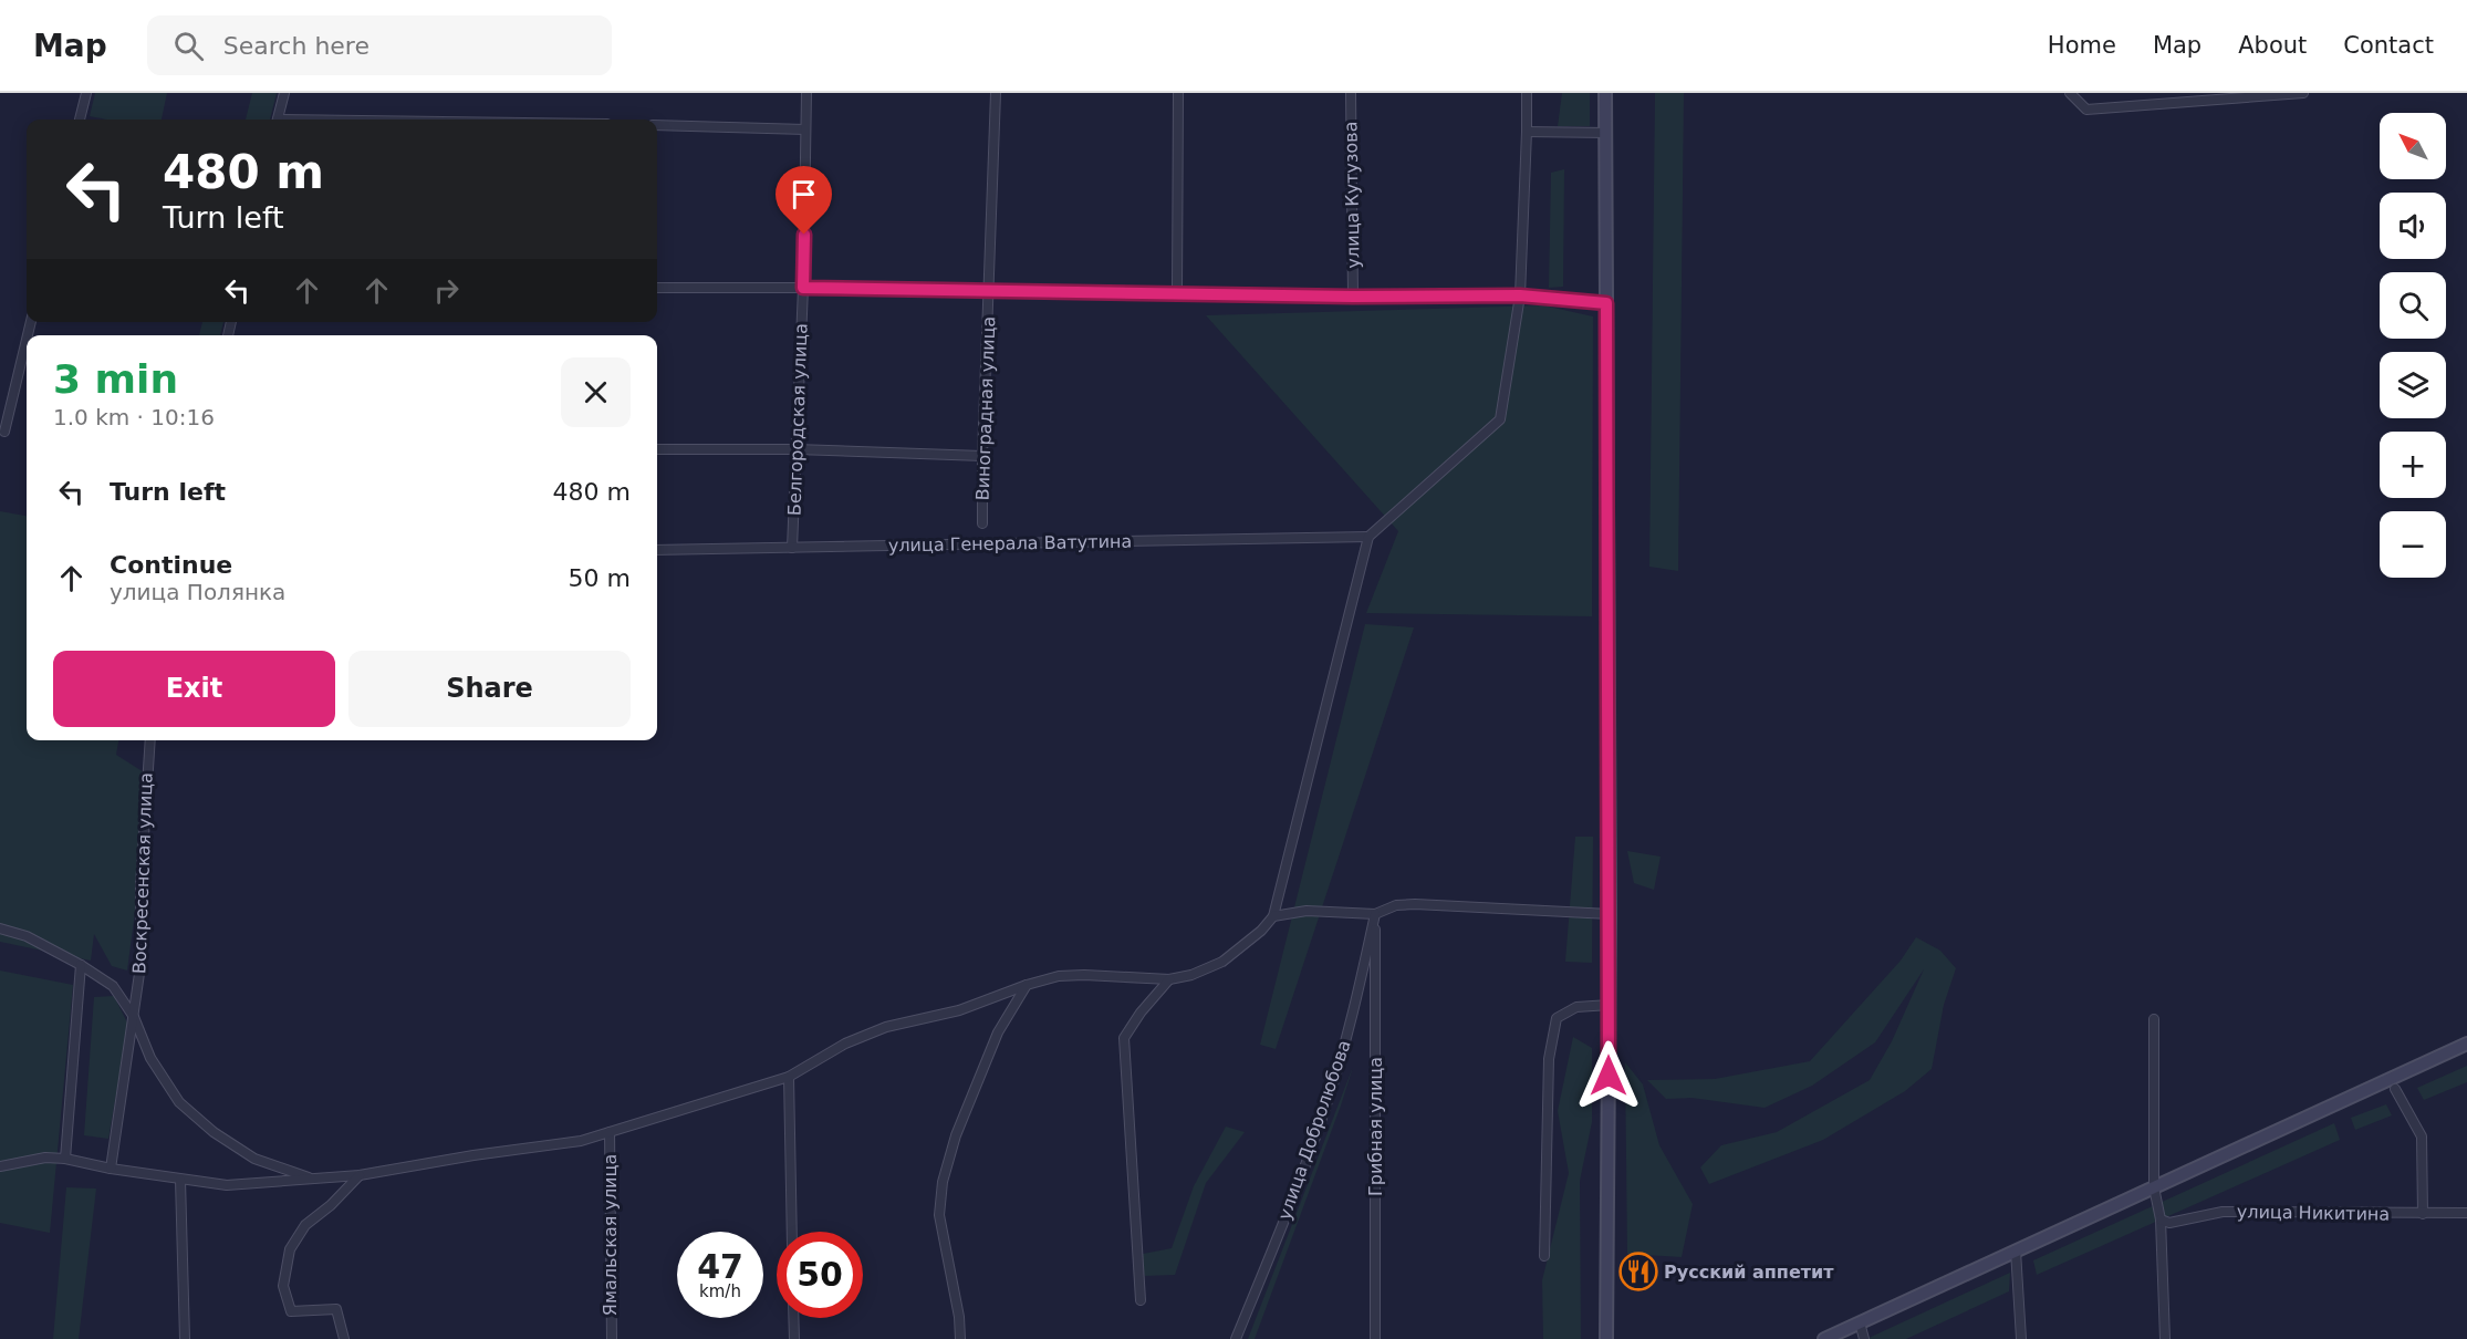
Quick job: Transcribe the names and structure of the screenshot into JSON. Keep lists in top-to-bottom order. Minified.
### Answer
{"streets":{"street":["улица Кутузова","Виноградная улица","Белгородская улица","улица Генерала Ватутина","Воскресенская улица","Грибная улица","улица Добролюбова","улица Никитина","Ямальская улица"]},"crossings":[["Белгородская улица","улица Генерала Ватутина"],["Грибная улица","улица Добролюбова"]],"places":{"restaurant":["Русский аппетит"]},"north":"top left","page":{"header":"Map","search":"Search here","nav":["Home","Map","About","Contact"],"map_buttons":["+","−"],"turn":["480 m","Turn left"],"heading":["3 min","1.0 km · 10:16"],"list":[{"name":"Turn left","value":"480 m"},{"name":"Continue","note":"улица Полянка","value":"50 m"}],"buttons":["Exit","Share"],"speed":"47 km/h","limit":"50"}}
